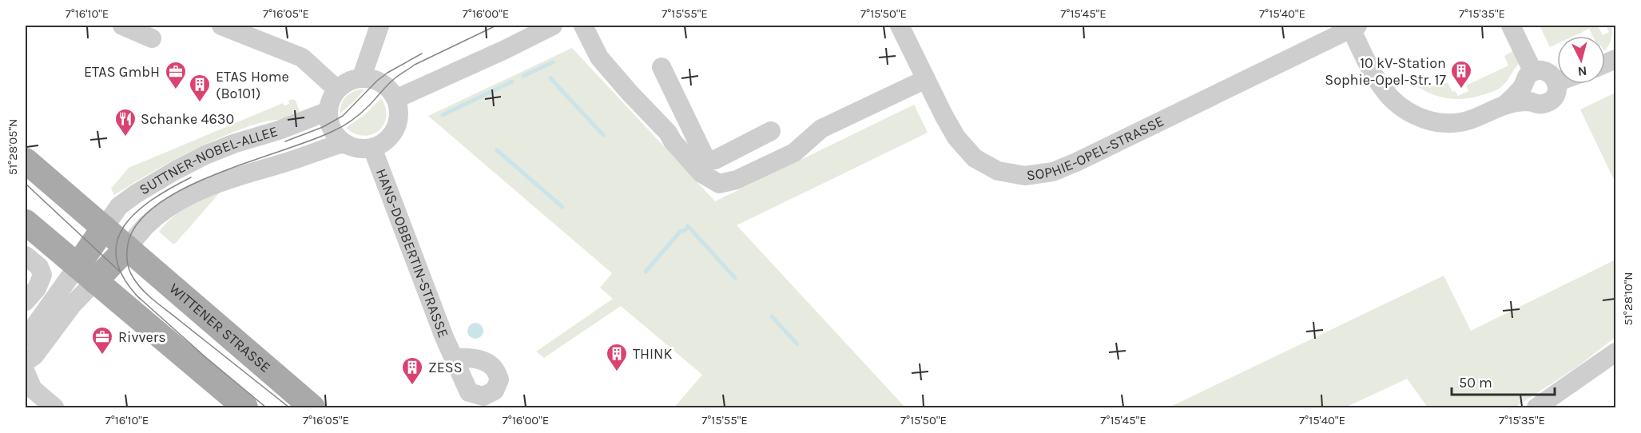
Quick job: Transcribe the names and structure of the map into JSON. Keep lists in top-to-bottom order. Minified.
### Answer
{"streets":{"main road":["WITTENER STRASSE"],"street":["SOPHIE-OPEL-STRASSE","SUTTNER-NOBEL-ALLEE","HANS-DOBBERTIN-STRASSE"]},"crossings":[["SUTTNER-NOBEL-ALLEE","HANS-DOBBERTIN-STRASSE"],["SUTTNER-NOBEL-ALLEE","WITTENER STRASSE"]],"places":{"building":["10 kV-Station Sophie-Opel-Str. 17","ETAS Home (Bo101)","THINK","ZESS"],"office":["ETAS GmbH","Rivvers"],"restaurant":["Schanke 4630"]},"scale_bar":"50 m","north":"bottom","coordinates":["7°16'10\"E","7°16'05\"E","7°16'00\"E","7°15'55\"E","7°15'50\"E","7°15'45\"E","7°15'40\"E","7°15'35\"E","51°28'05\"N","51°28'10\"N"]}
